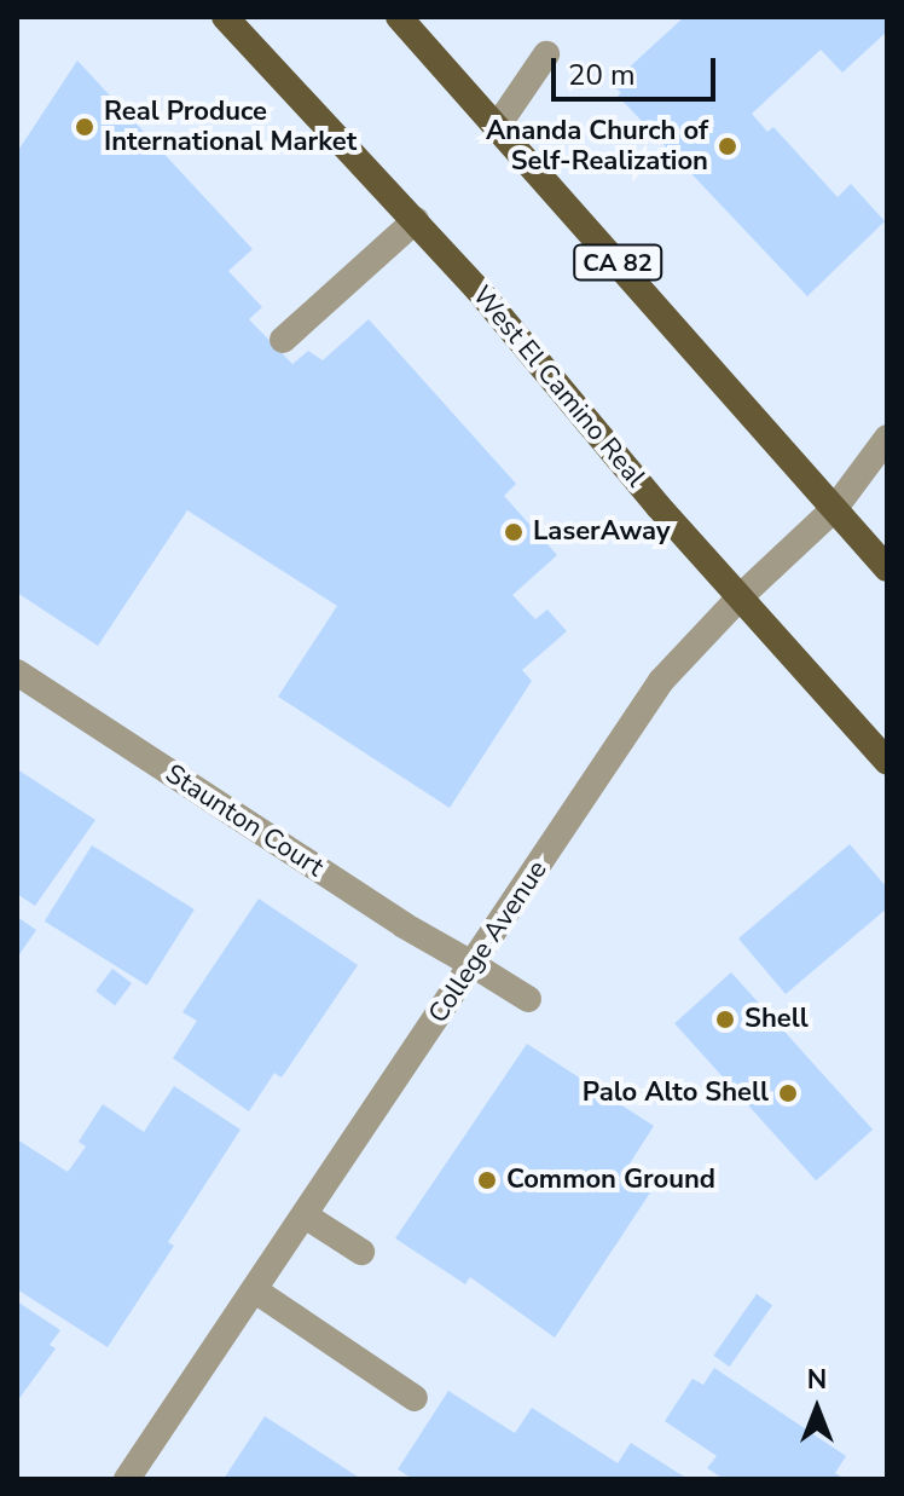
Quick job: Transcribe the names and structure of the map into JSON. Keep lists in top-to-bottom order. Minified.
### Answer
{"streets":{"main road":["CA 82","West El Camino Real"],"street":["Staunton Court","College Avenue"]},"crossings":[["CA 82","College Avenue"],["West El Camino Real","College Avenue"],["Staunton Court","College Avenue"]],"places":["Real Produce International Market","Ananda Church of Self-Realization","LaserAway","Shell","Palo Alto Shell","Common Ground"],"scale_bar":"20 m","north":"top"}
